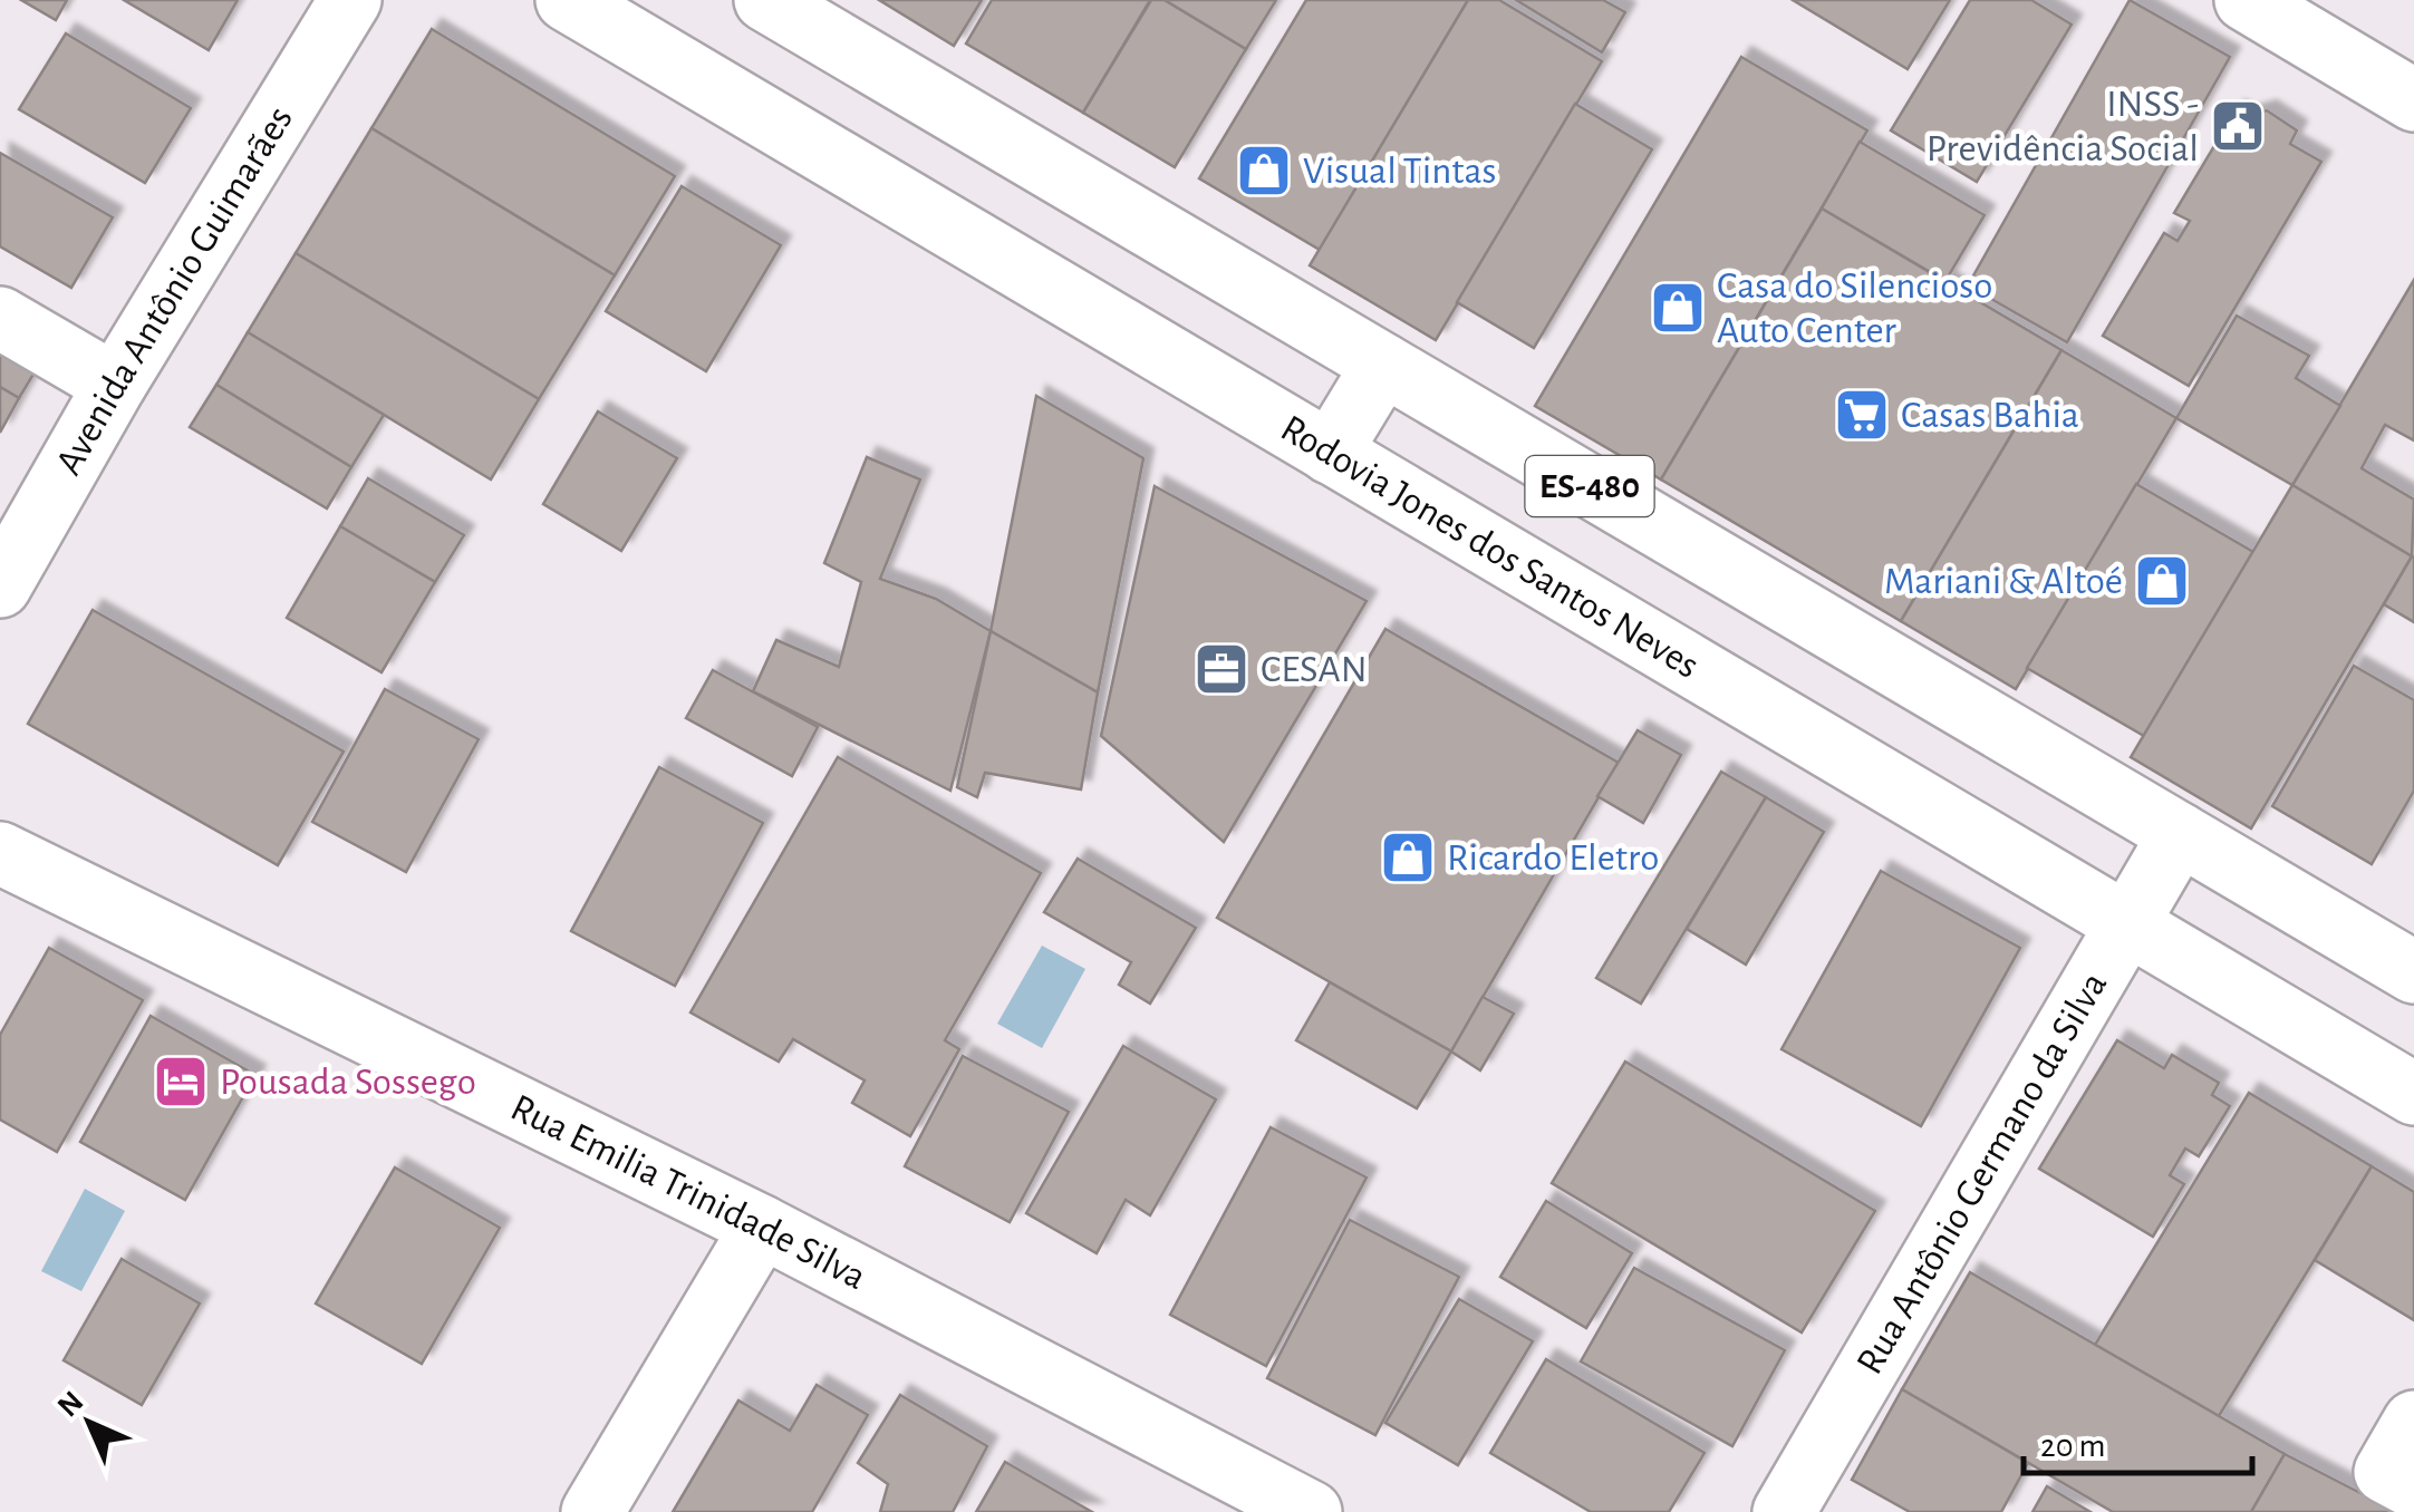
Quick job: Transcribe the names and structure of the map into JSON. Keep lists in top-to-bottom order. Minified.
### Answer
{"streets":{"main road":["Avenida Antônio Guimarães","ES-480","Rodovia Jones dos Santos Neves","Rua Antônio Germano da Silva","Rua Emilia Trinidade Silva"]},"crossings":[["ES-480","Rua Antônio Germano da Silva"],["Rodovia Jones dos Santos Neves","Rua Antônio Germano da Silva"]],"places":{"public building":["INSS - Previdência Social"],"shop":["Visual Tintas","Casa do Silencioso Auto Center","Mariani & Altoé","Ricardo Eletro"],"supermarket":["Casas Bahia"],"office":["CESAN"],"hotel":["Pousada Sossego"]},"scale_bar":"20 m","north":"top left"}
